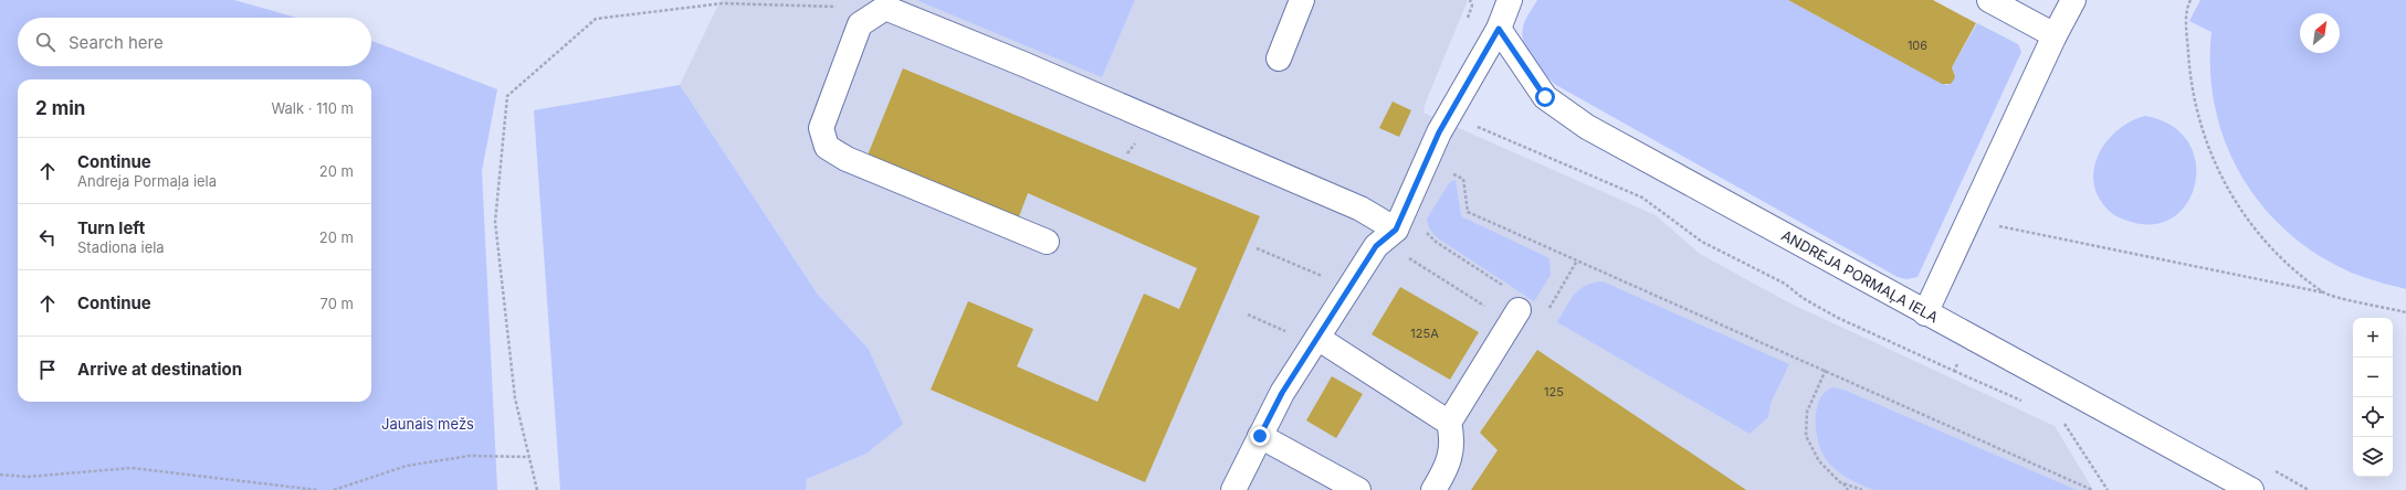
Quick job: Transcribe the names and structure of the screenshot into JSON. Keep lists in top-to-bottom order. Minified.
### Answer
{"streets":{"street":["ANDREJA PORMAĻA IELA"]},"parks":["Jaunais mežs"],"house_numbers":["106","125A","125"],"north":"top right","page":{"search":"Search here","heading":["2 min","Walk · 110 m"],"list":[["Continue","Andreja Pormaļa iela","20 m"],["Turn left","Stadiona iela","20 m"],["Continue","70 m"],"Arrive at destination"],"map_buttons":["+","−"]}}
